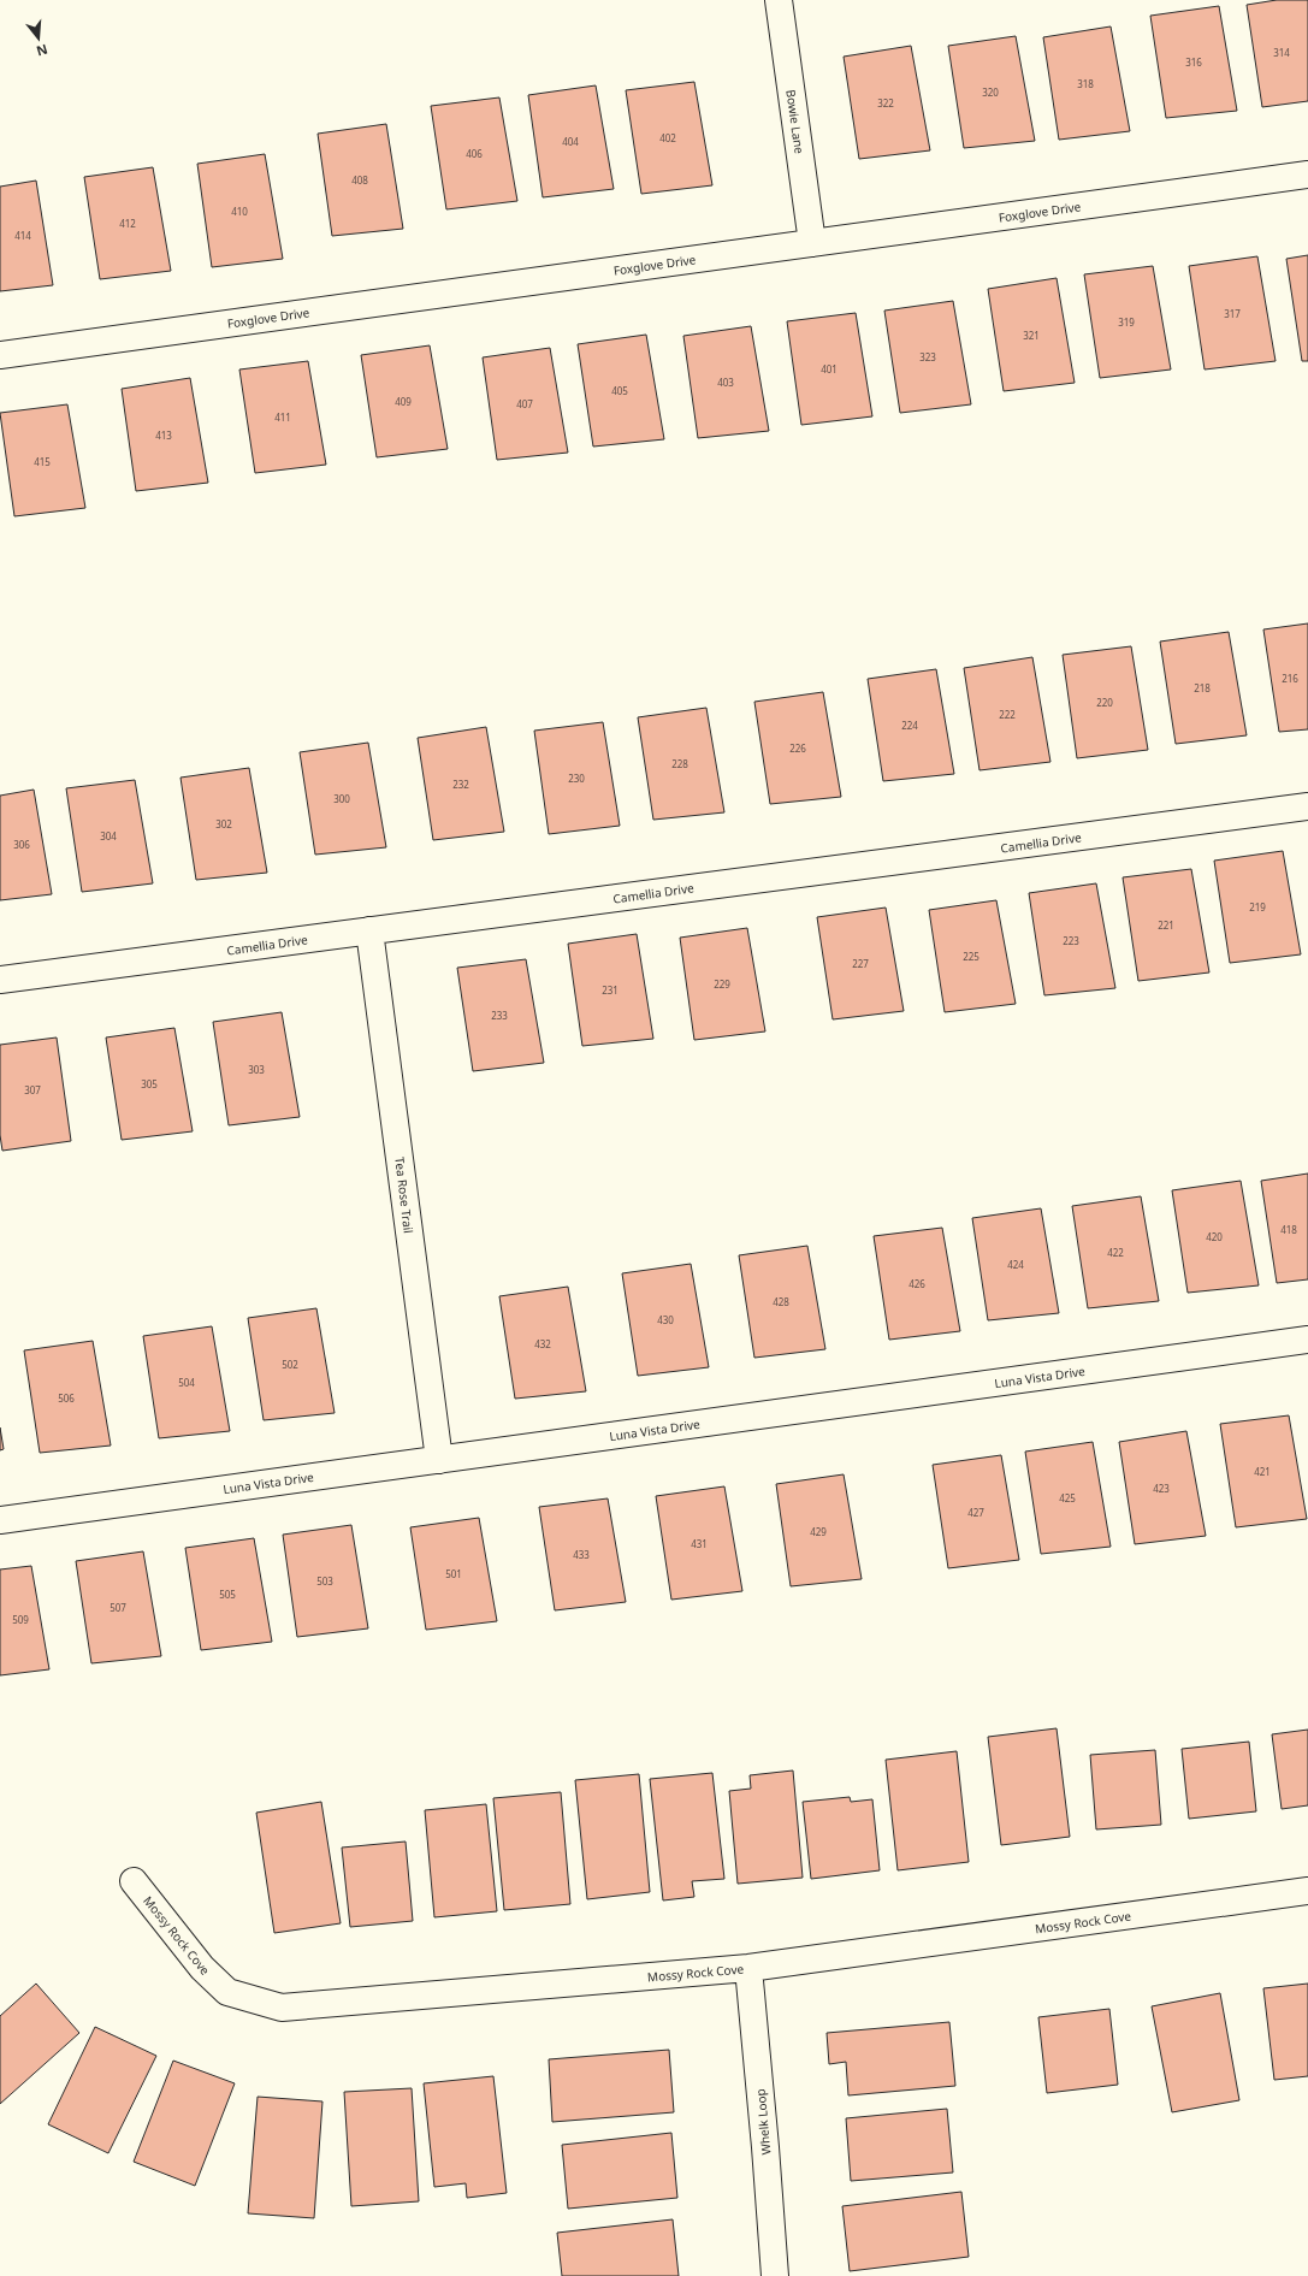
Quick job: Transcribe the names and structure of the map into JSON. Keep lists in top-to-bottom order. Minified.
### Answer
{"streets":{"street":["Bowie Lane","Foxglove Drive","Camellia Drive","Tea Rose Trail","Luna Vista Drive","Mossy Rock Cove","Whelk Loop"]},"crossings":[["Bowie Lane","Foxglove Drive"],["Camellia Drive","Tea Rose Trail"],["Tea Rose Trail","Luna Vista Drive"],["Mossy Rock Cove","Whelk Loop"]],"house_numbers":["314","316","318","320","322","402","404","406","408","410","412","414","317","319","321","323","401","403","405","409","407","411","413","415","216","218","220","222","224","226","228","230","232","300","302","304","306","219","221","223","225","227","229","231","233","303","305","307","418","420","422","424","426","428","430","432","502","504","506","421","423","425","427","429","431","433","501","503","505","507","509"],"north":"bottom"}
